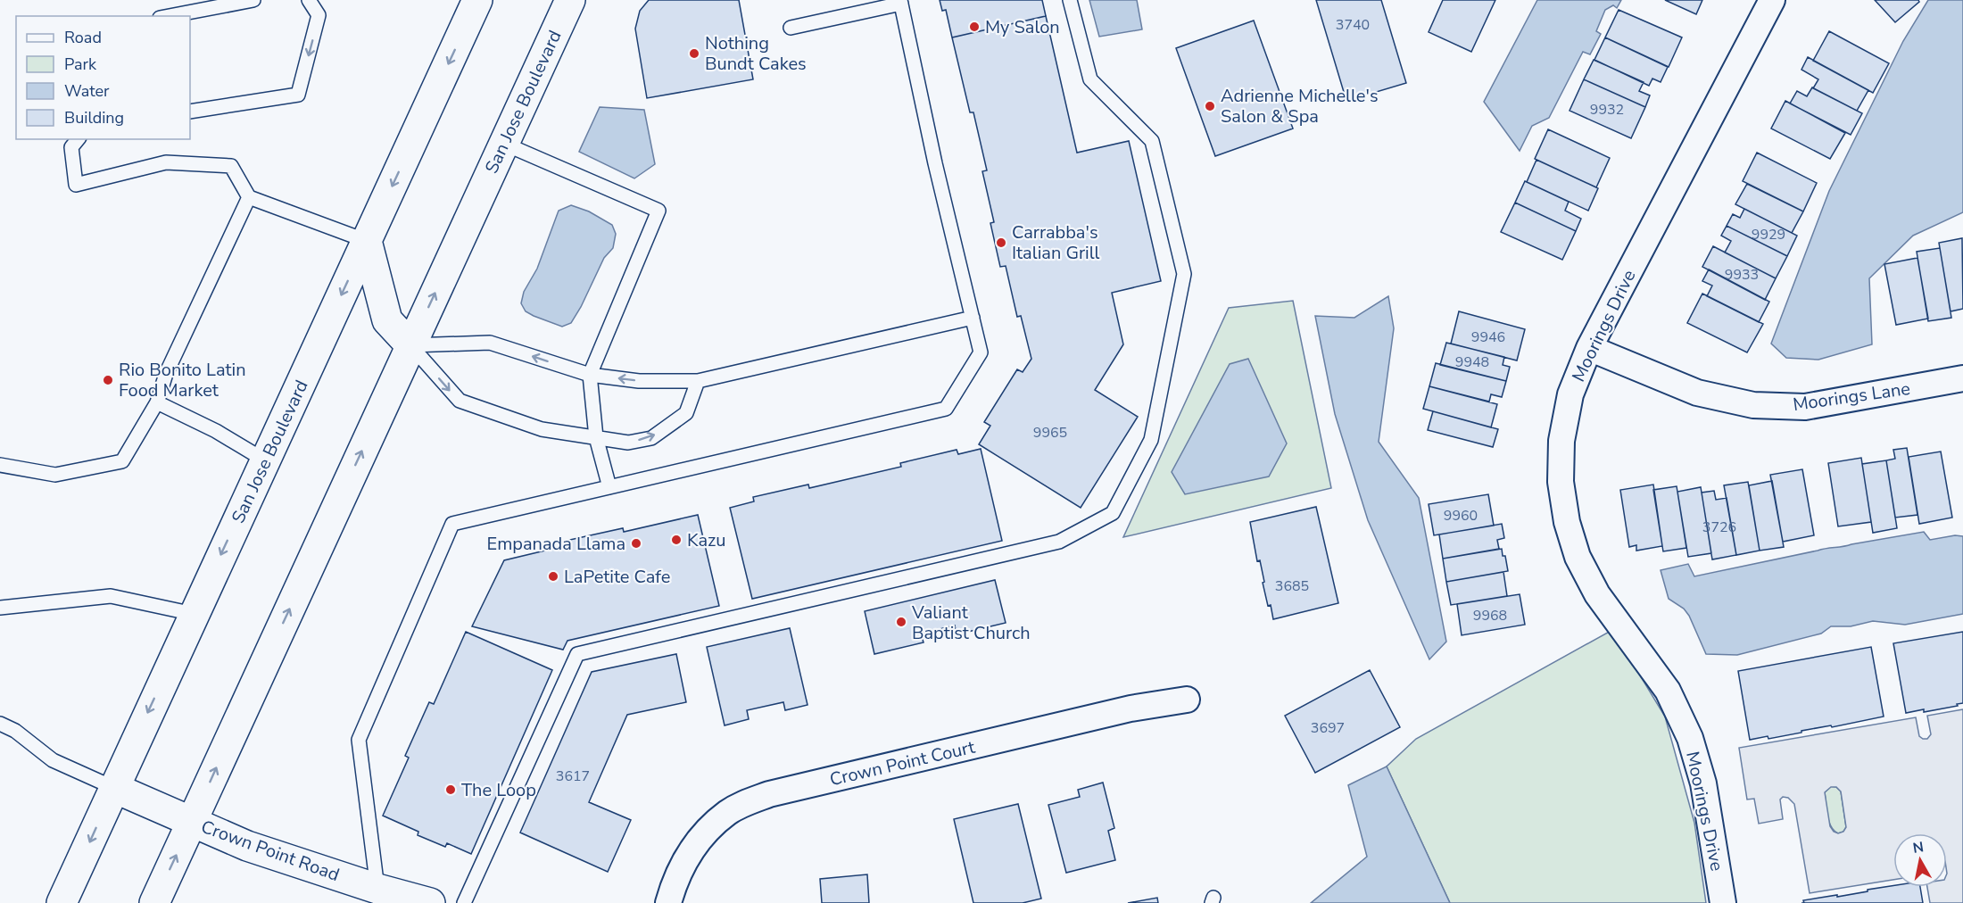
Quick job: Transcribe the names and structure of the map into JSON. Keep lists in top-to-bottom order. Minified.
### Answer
{"streets":{"main road":["San Jose Boulevard","Crown Point Road"],"street":["Moorings Drive","Moorings Lane","Crown Point Court"]},"crossings":[["San Jose Boulevard","Crown Point Road"],["Moorings Drive","Moorings Lane"]],"places":["My Salon","Nothing Bundt Cakes","Adrienne Michelle's Salon & Spa","Carrabba's Italian Grill","Rio Bonito Latin Food Market","Kazu","Empanada Llama","LaPetite Cafe","Valiant Baptist Church","The Loop"],"house_numbers":["3740","9932","9929","9933","9946","9948","9965","9960","3726","3685","9968","3697","3617"],"legend":["Road","Park","Water","Building"],"north":"top"}
